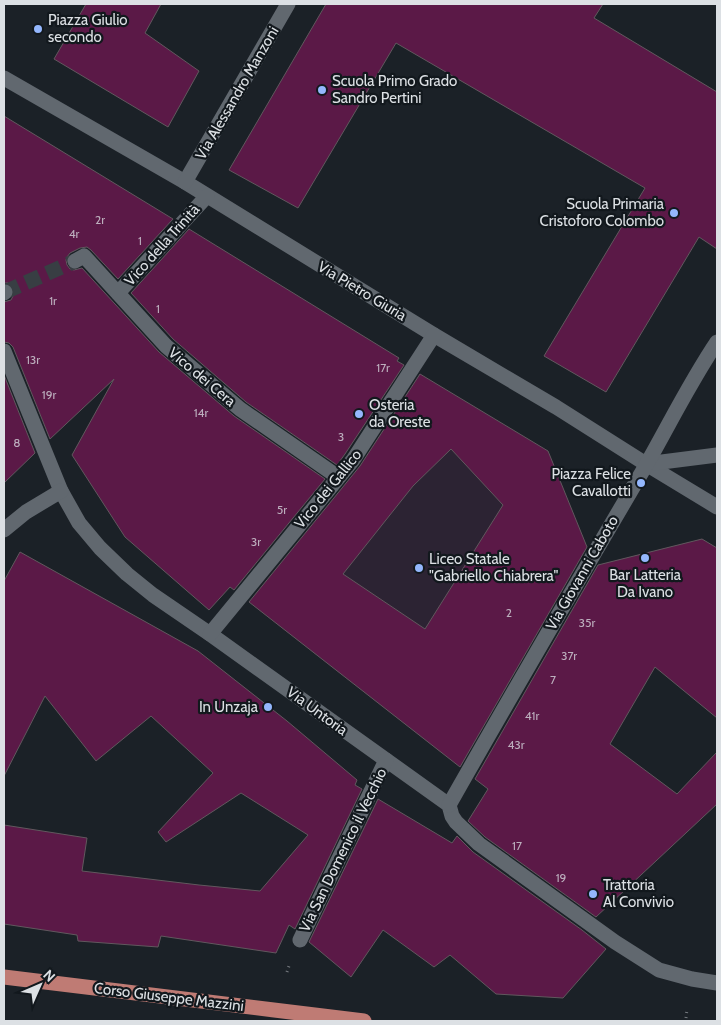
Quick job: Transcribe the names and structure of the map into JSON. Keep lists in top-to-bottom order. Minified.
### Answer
{"streets":{"main road":["Corso Giuseppe Mazzini"],"street":["Via Alessandro Manzoni","Vico della Trinità","Via Pietro Giuria","Vico dei Cera","Vico dei Gallico","Via Giovanni Caboto","Via Untoria","Via San Domenico il Vecchio"]},"crossings":[["Via Alessandro Manzoni","Via Pietro Giuria"],["Vico della Trinità","Via Pietro Giuria"],["Vico della Trinità","Vico dei Cera"],["Via Pietro Giuria","Vico dei Gallico"],["Via Pietro Giuria","Via Giovanni Caboto"],["Vico dei Cera","Vico dei Gallico"],["Vico dei Gallico","Via Untoria"],["Via Giovanni Caboto","Via Untoria"],["Via Untoria","Via San Domenico il Vecchio"]],"places":["Piazza Giulio secondo","Scuola Primo Grado Sandro Pertini","Scuola Primaria Cristoforo Colombo","Osteria da Oreste","Piazza Felice Cavallotti","Bar Latteria Da Ivano","Liceo Statale \"Gabriello Chiabrera\"","In Unzaja","Trattoria Al Convivio"],"house_numbers":["2r","4r","1","1r","1","13r","17r","19r","14r","3","8","5r","3r","2","35r","37r","7","41r","43r","17","19"],"north":"top right"}
